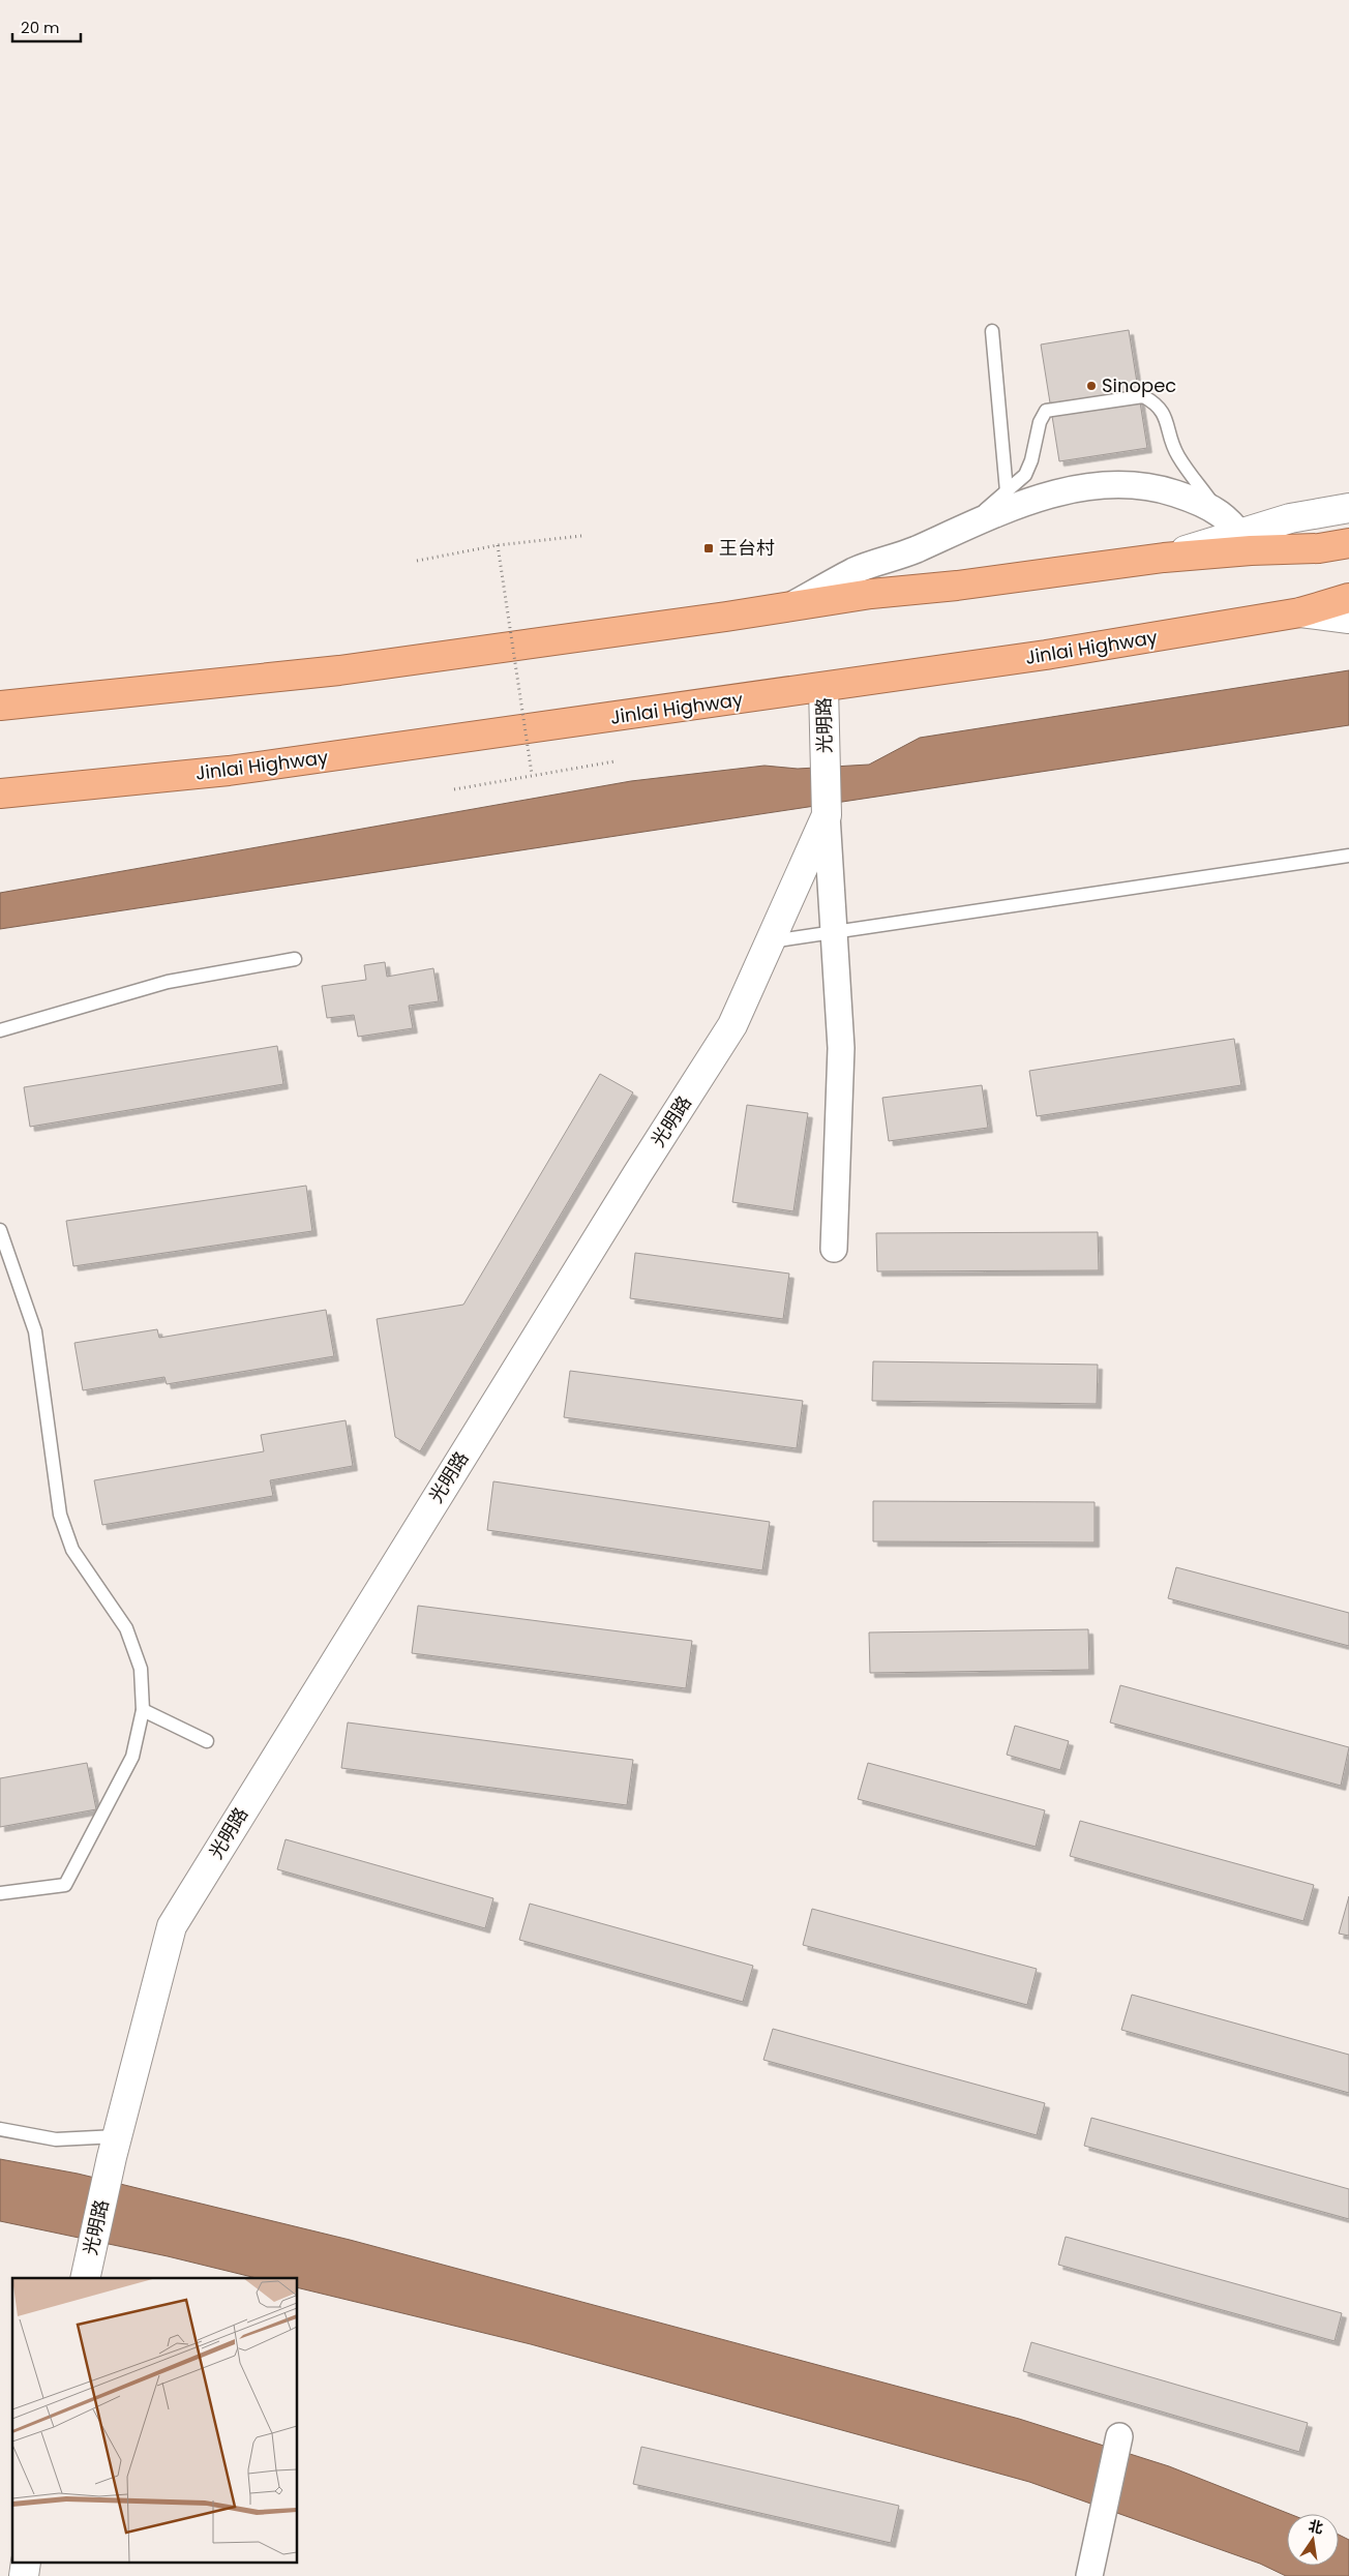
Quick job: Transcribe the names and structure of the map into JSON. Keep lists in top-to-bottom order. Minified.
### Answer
{"streets":{"highway":["Jinlai Highway"],"street":["光明路"]},"crossings":[["Jinlai Highway","光明路"]],"places":{"other":["Sinopec"],"transit":["王台村"]},"scale_bar":"20 m","north":"top"}
